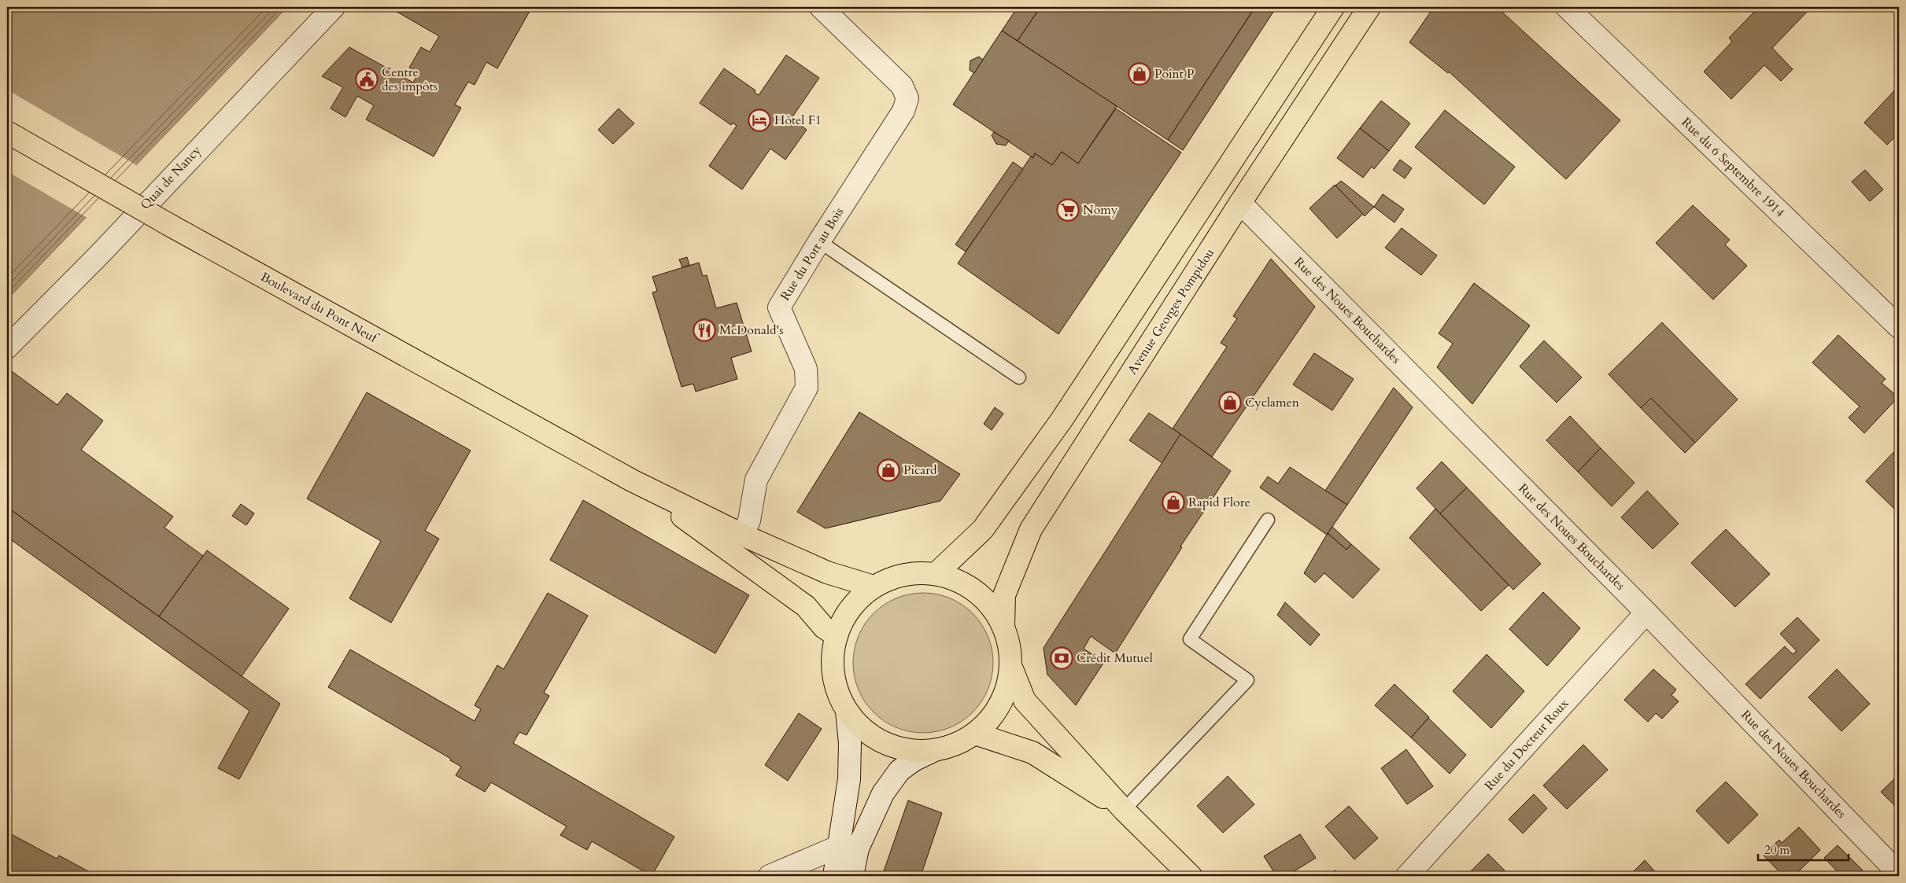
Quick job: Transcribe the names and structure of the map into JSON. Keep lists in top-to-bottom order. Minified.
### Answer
{"streets":{"main road":["Boulevard du Pont Neuf","Avenue Georges Pompidou"],"street":["Rue du 6 Septembre 1914","Quai de Nancy","Rue du Port au Bois","Rue des Noues Bouchardes","Rue du Docteur Roux"]},"crossings":[["Rue des Noues Bouchardes","Avenue Georges Pompidou"],["Rue des Noues Bouchardes","Rue du Docteur Roux"]],"places":{"shop":["Point P","Cyclamen","Picard","Rapid Flore"],"public building":["Centre des impôts"],"hotel":["Hôtel F1"],"supermarket":["Nomy"],"restaurant":["McDonald's"],"bank":["Crédit Mutuel"]},"scale_bar":"20 m"}
